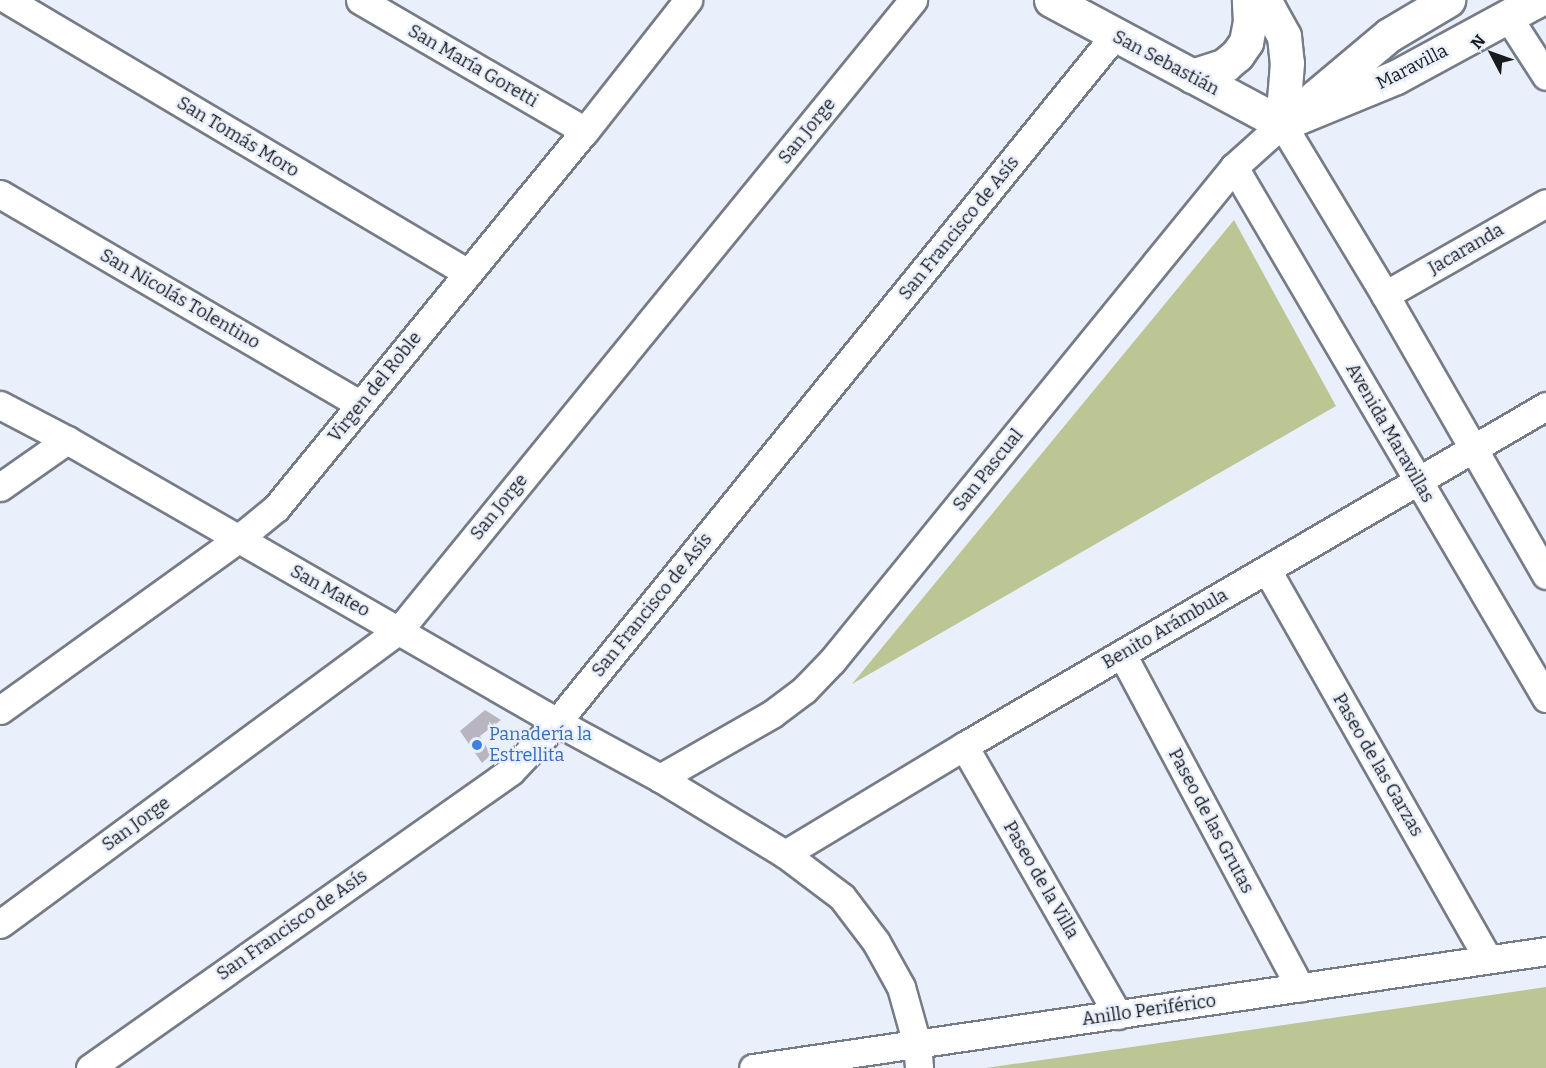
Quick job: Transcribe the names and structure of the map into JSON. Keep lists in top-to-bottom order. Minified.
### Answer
{"streets":{"main road":["San Sebastián","Maravilla"],"street":["San María Goretti","San Jorge","San Tomás Moro","San Francisco de Asís","Jacaranda","San Nicolás Tolentino","Virgen del Roble","Avenida Maravillas","San Pascual","San Mateo","Benito Arámbula","Paseo de las Garzas","Paseo de las Grutas","Paseo de la Villa","Anillo Periférico"]},"crossings":[["San Sebastián","Maravilla"],["San Sebastián","San Francisco de Asís"],["San Sebastián","San Pascual"],["San María Goretti","Virgen del Roble"],["Maravilla","San Pascual"],["San Jorge","San Mateo"],["San Tomás Moro","Virgen del Roble"],["San Francisco de Asís","San Mateo"],["San Nicolás Tolentino","Virgen del Roble"],["Virgen del Roble","San Mateo"],["Avenida Maravillas","San Pascual"],["Avenida Maravillas","Benito Arámbula"],["San Pascual","San Mateo"],["San Mateo","Benito Arámbula"],["San Mateo","Anillo Periférico"],["Benito Arámbula","Paseo de las Garzas"],["Benito Arámbula","Paseo de las Grutas"],["Benito Arámbula","Paseo de la Villa"],["Paseo de las Garzas","Anillo Periférico"],["Paseo de las Grutas","Anillo Periférico"],["Paseo de la Villa","Anillo Periférico"]],"places":["Panadería la Estrellita"],"north":"top left"}
